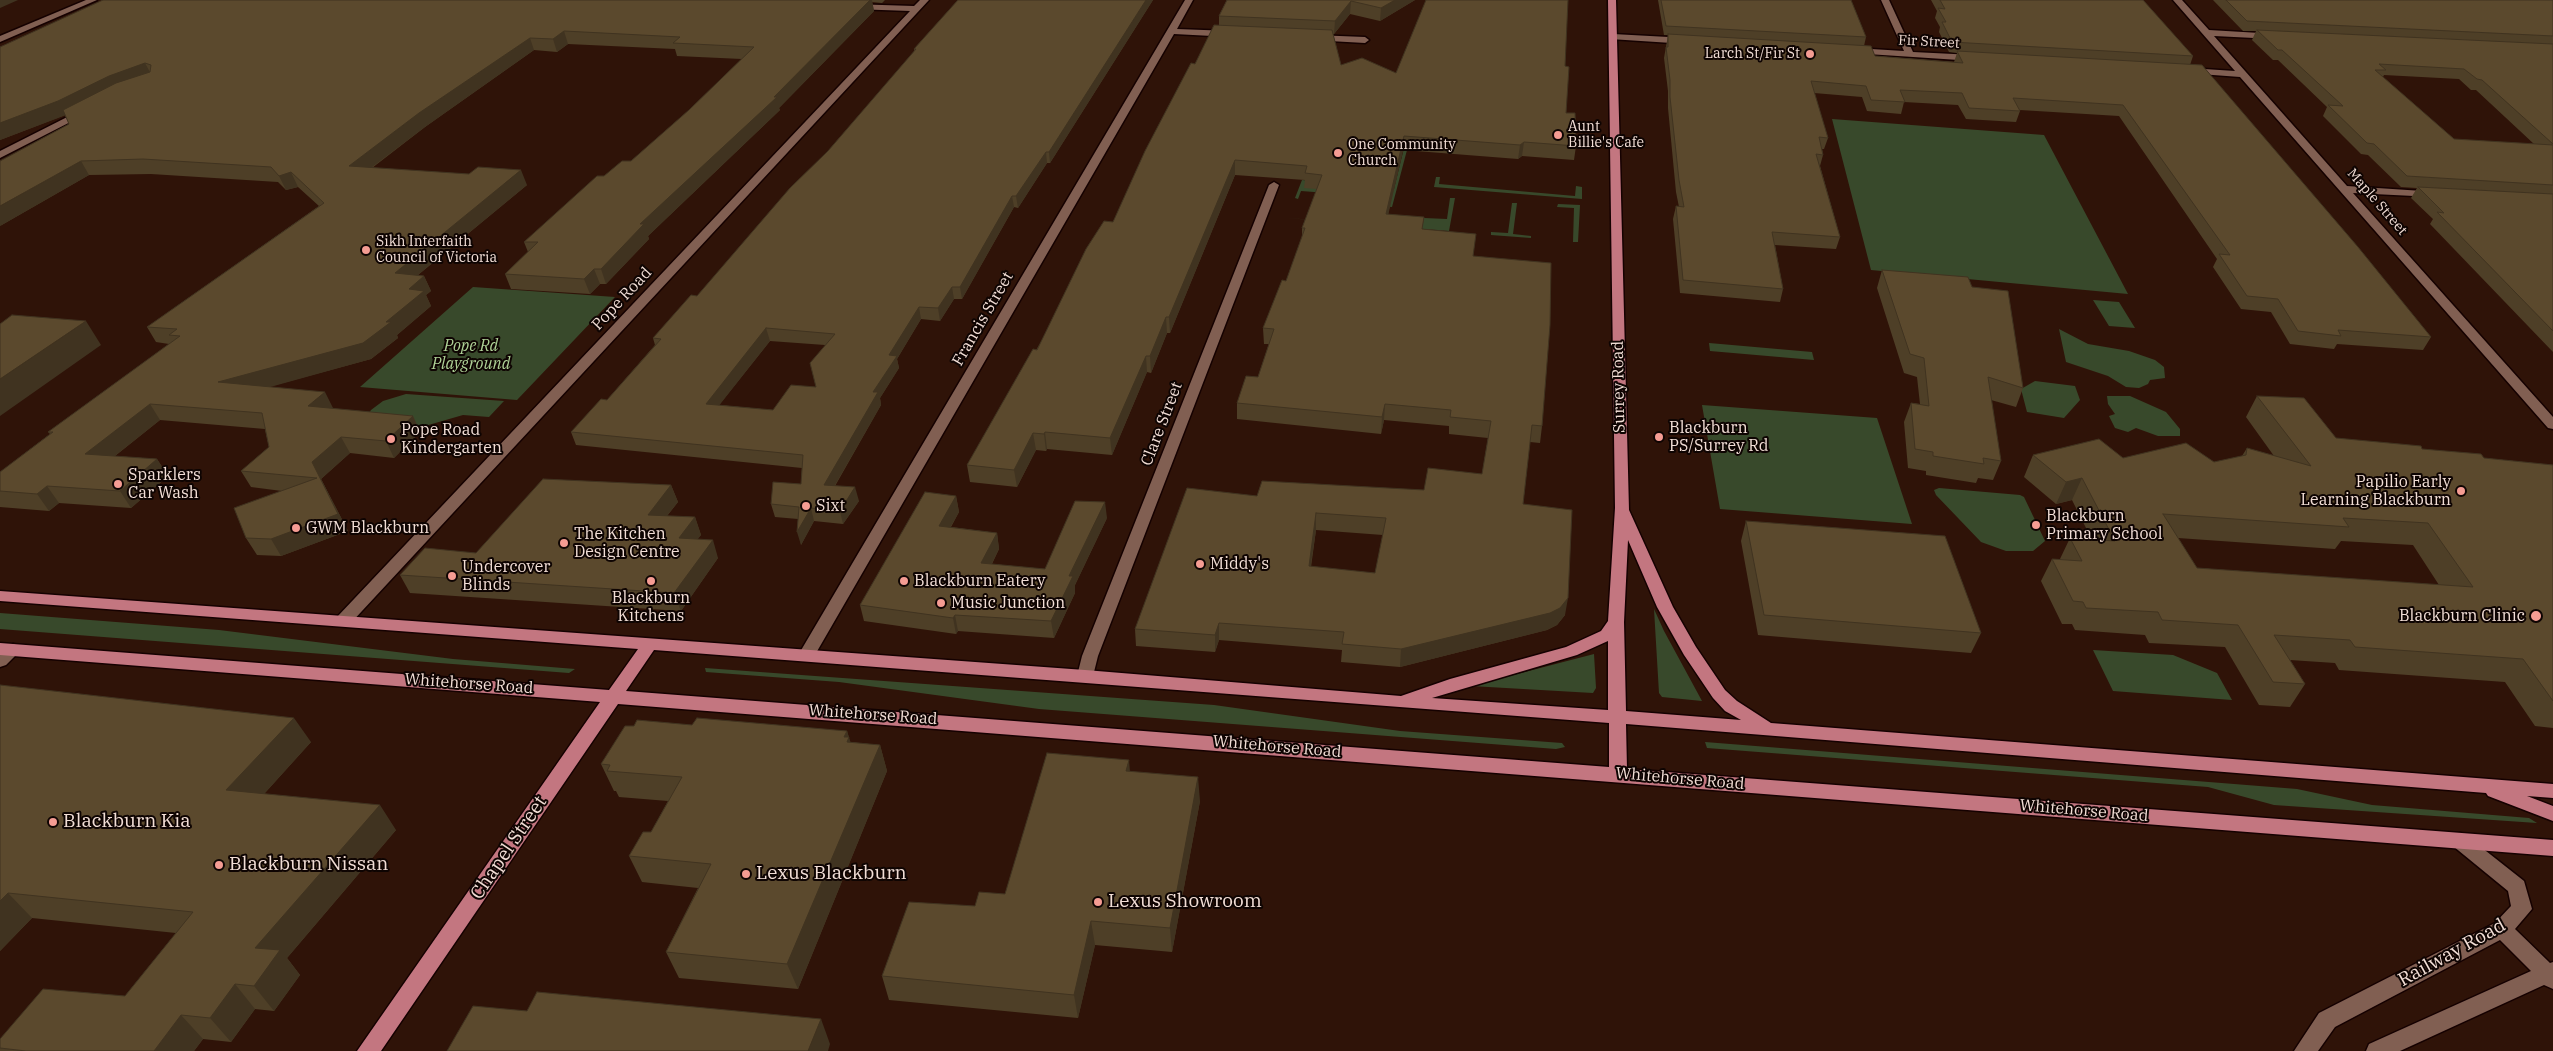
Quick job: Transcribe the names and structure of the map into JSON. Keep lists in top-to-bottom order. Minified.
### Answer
{"streets":{"main road":["Surrey Road","Whitehorse Road","Chapel Street"],"street":["Fir Street","Maple Street","Pope Road","Francis Street","Clare Street","Railway Road"]},"crossings":[["Surrey Road","Whitehorse Road"],["Whitehorse Road","Chapel Street"],["Whitehorse Road","Railway Road"]],"parks":["Pope Rd Playground"],"places":["Larch St/Fir St","Aunt Billie's Cafe","One Community Church","Sikh Interfaith Council of Victoria","Blackburn PS/Surrey Rd","Pope Road Kindergarten","Sparklers Car Wash","Papilio Early Learning Blackburn","Sixt","Blackburn Primary School","GWM Blackburn","The Kitchen Design Centre","Middy's","Undercover Blinds","Blackburn Kitchens","Blackburn Eatery","Music Junction","Blackburn Clinic","Blackburn Kia","Blackburn Nissan","Lexus Blackburn","Lexus Showroom"]}
